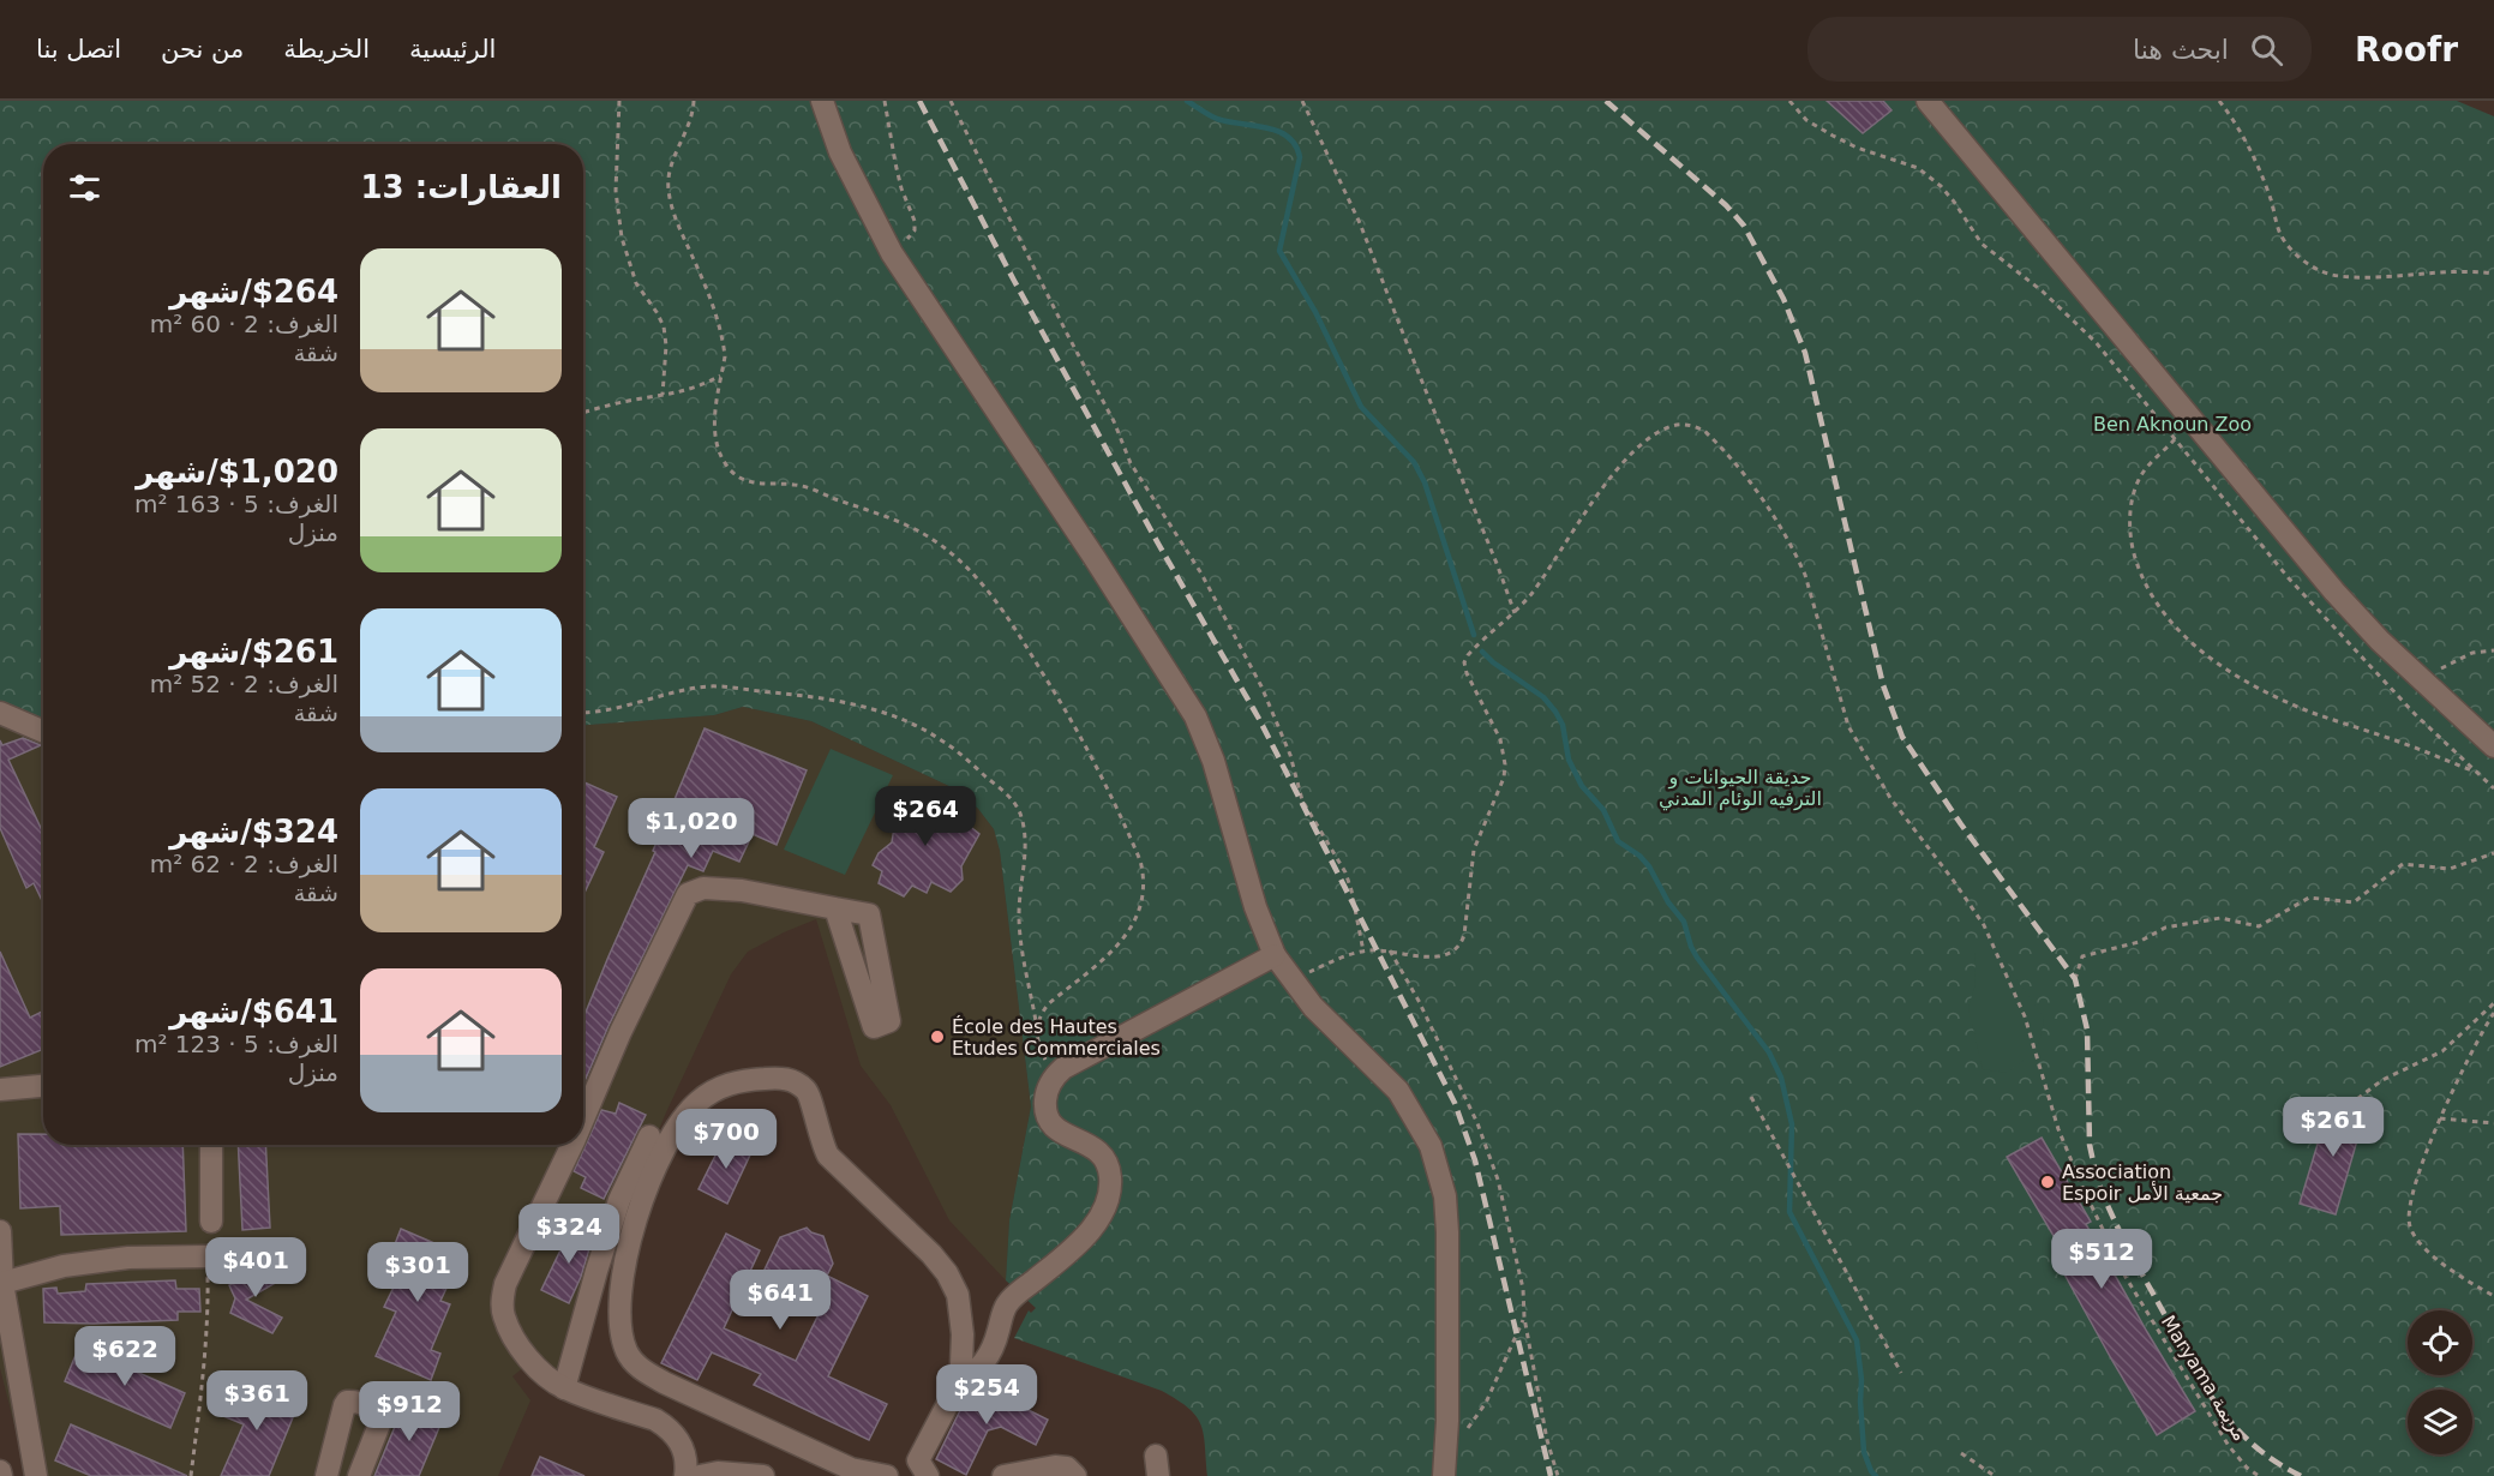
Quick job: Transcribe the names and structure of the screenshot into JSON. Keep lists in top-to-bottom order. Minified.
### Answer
{"streets":{"path":["Maryama مريمة"]},"parks":["Ben Aknoun Zoo","حديقة الحيوانات و الترفيه الوئام المدني"],"places":["École des Hautes Etudes Commerciales","Association Espoir جمعية الأمل"],"page":{"header":"Roofr","search":"ابحث هنا","nav":["الرئيسية","الخريطة","من نحن","اتصل بنا"],"heading":"العقارات: 13","list":[{"name":"$264/شهر","note":"الغرف: 2 · 60 m² · شقة"},{"name":"$1,020/شهر","note":"الغرف: 5 · 163 m² · منزل"},{"name":"$261/شهر","note":"الغرف: 2 · 52 m² · شقة"},{"name":"$324/شهر","note":"الغرف: 2 · 62 m² · شقة"},{"name":"$641/شهر","note":"الغرف: 5 · 123 m² · منزل"}],"price":["$264","$1,020","$261","$700","$324","$512","$401","$301","$641","$622","$254","$361","$912"]}}
